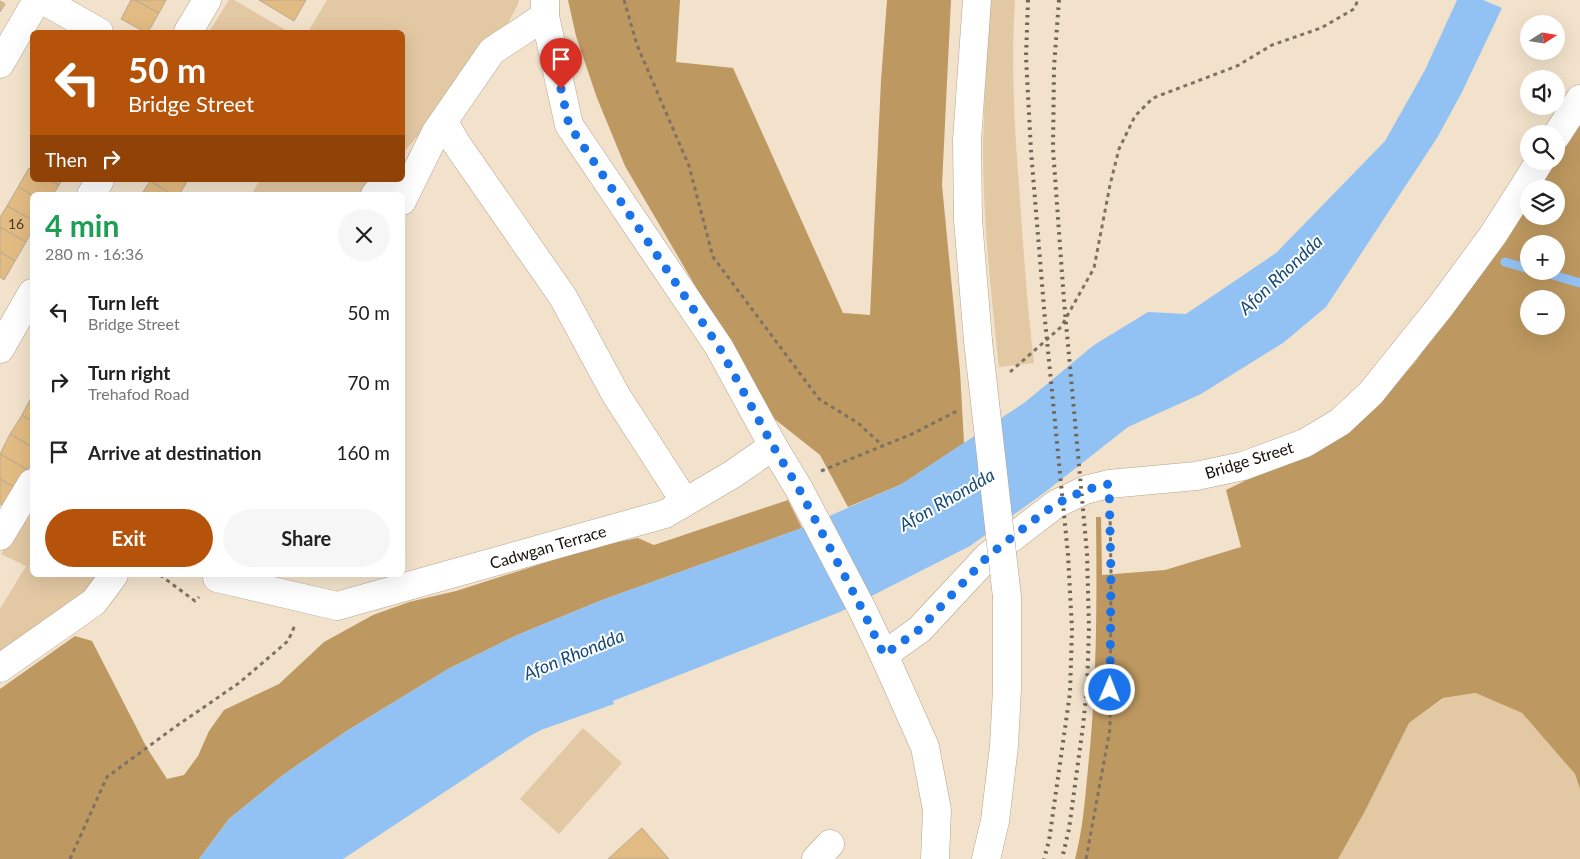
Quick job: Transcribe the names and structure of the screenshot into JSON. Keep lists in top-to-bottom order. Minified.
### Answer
{"streets":{"street":["Bridge Street","Cadwgan Terrace"]},"water":["Afon Rhondda"],"house_numbers":["16"],"north":"right","page":{"map_buttons":["+","−"],"turn":["50 m","Bridge Street"],"then":"Then","heading":["4 min","280 m · 16:36"],"list":[{"name":"Turn left","note":"Bridge Street","value":"50 m"},{"name":"Turn right","note":"Trehafod Road","value":"70 m"},{"name":"Arrive at destination","value":"160 m"}],"buttons":["Exit","Share"]}}
